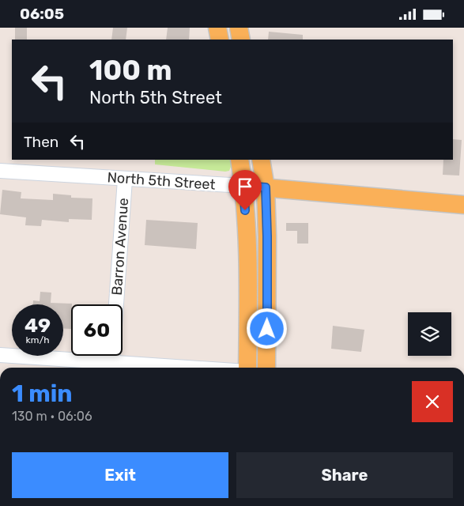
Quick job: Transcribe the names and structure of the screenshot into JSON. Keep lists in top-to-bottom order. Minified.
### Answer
{"streets":{"main road":["North 5th Street"],"street":["Barron Avenue"]},"crossings":[["North 5th Street","Barron Avenue"]],"page":{"status":"06:05","turn":["100 m","North 5th Street"],"then":"Then","speed":"49 km/h","limit":"60","heading":["1 min","130 m · 06:06"],"buttons":["Exit","Share"]}}
